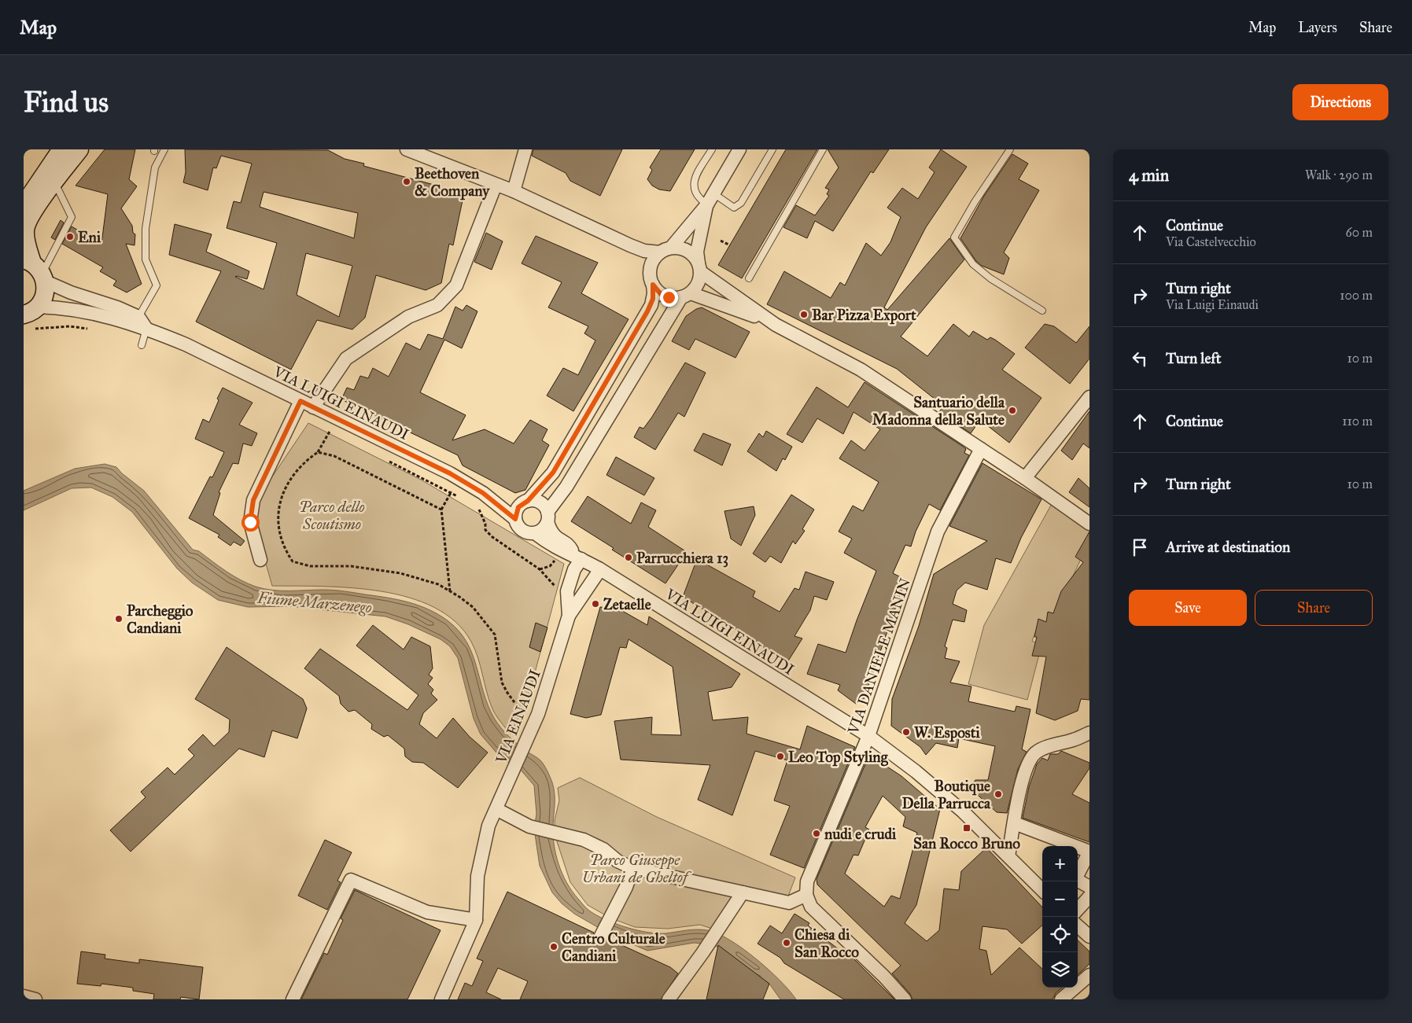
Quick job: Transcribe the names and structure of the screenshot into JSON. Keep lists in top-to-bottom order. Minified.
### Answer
{"streets":{"street":["VIA LUIGI EINAUDI","VIA DANIELE MANIN","VIA EINAUDI"]},"crossings":[["VIA LUIGI EINAUDI","VIA DANIELE MANIN"]],"water":["Fiume Marzenego"],"parks":["Parco dello Scoutismo","Parco Giuseppe Urbani de Gheltof"],"places":{"other":["Beethoven & Company","Eni","Bar Pizza Export","Santuario della Madonna della Salute","Parrucchiera 13","Zetaelle","Parcheggio Candiani","W. Esposti","Leo Top Styling","Boutique Della Parrucca","nudi e crudi","Chiesa di San Rocco","Centro Culturale Candiani"],"transit":["San Rocco Bruno"]},"page":{"header":"Map","nav":["Map","Layers","Share"],"buttons":["Directions",["Save","Share"]],"title":"Find us","heading":["4 min","Walk · 290 m"],"list":[["Continue","Via Castelvecchio","60 m"],["Turn right","Via Luigi Einaudi","100 m"],["Turn left","10 m"],["Continue","110 m"],["Turn right","10 m"],"Arrive at destination"],"map_buttons":["+","−"]}}
